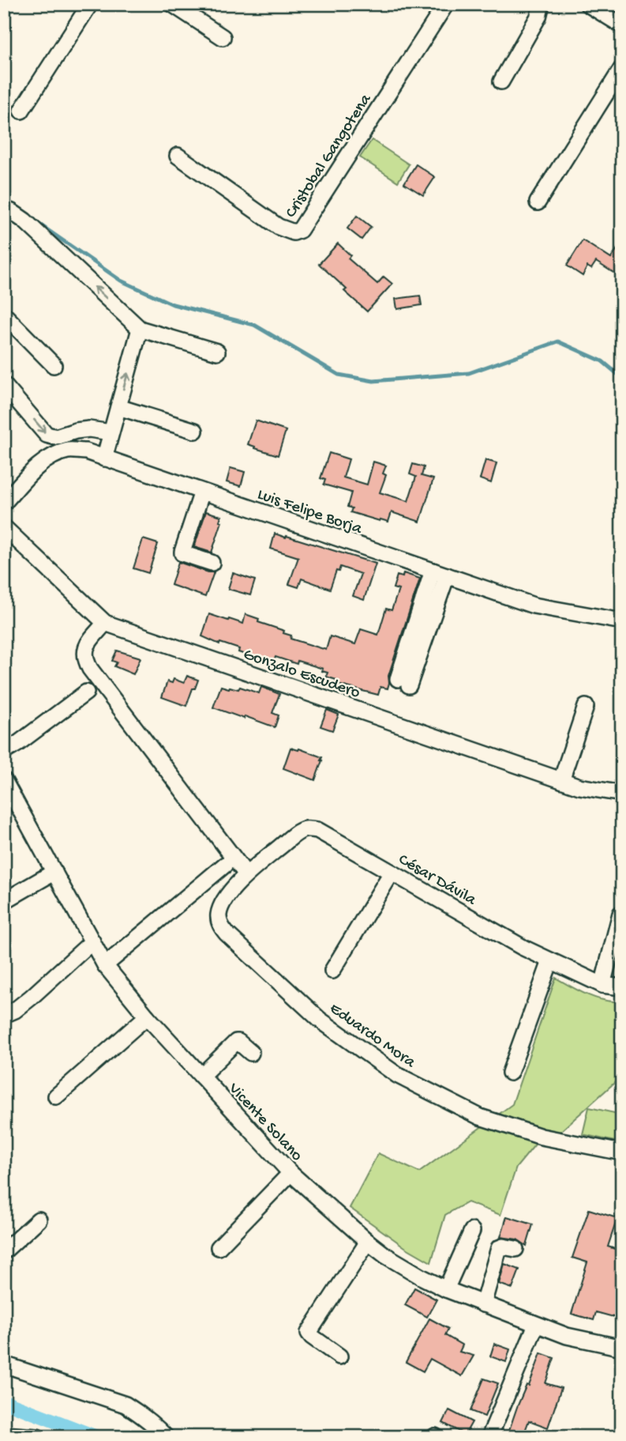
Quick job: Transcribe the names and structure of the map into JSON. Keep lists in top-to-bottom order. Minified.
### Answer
{"streets":{"street":["Cristobal Gangotena","Luis Felipe Borja","Gonzalo Escudero","César Dávila","Eduardo Mora","Vicente Solano"]},"crossings":[["César Dávila","Eduardo Mora"]]}
